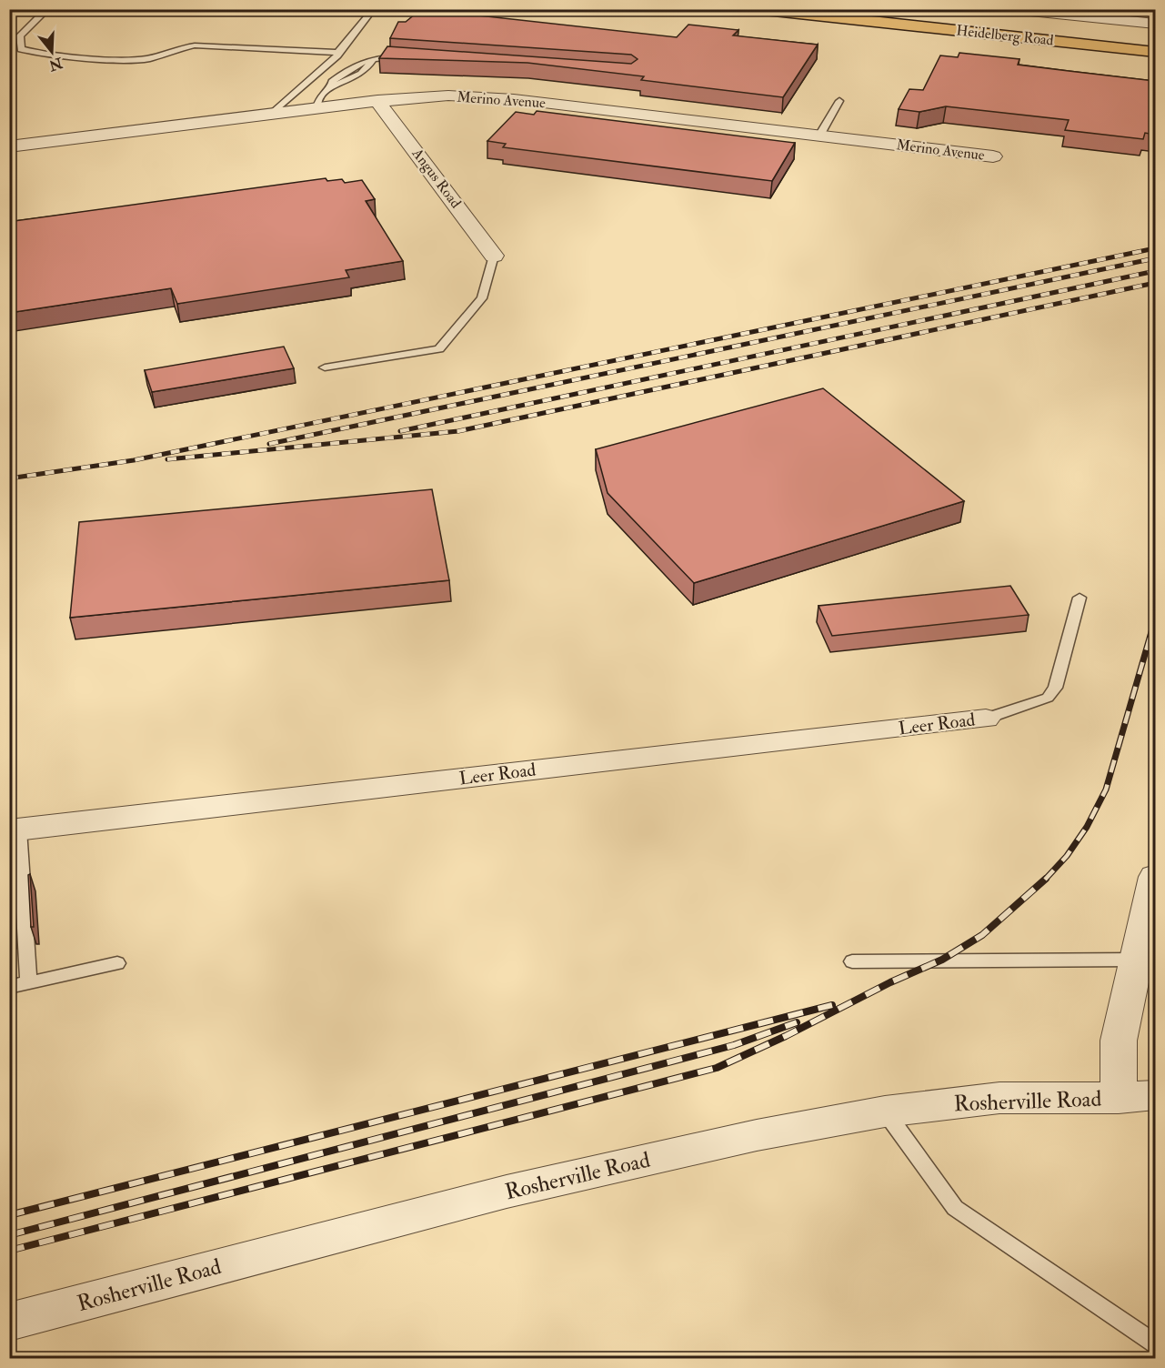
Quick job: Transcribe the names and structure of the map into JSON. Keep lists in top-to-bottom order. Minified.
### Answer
{"streets":{"main road":["Heidelberg Road"],"street":["Merino Avenue","Angus Road","Leer Road","Rosherville Road"]},"crossings":[["Merino Avenue","Angus Road"]],"north":"bottom"}
